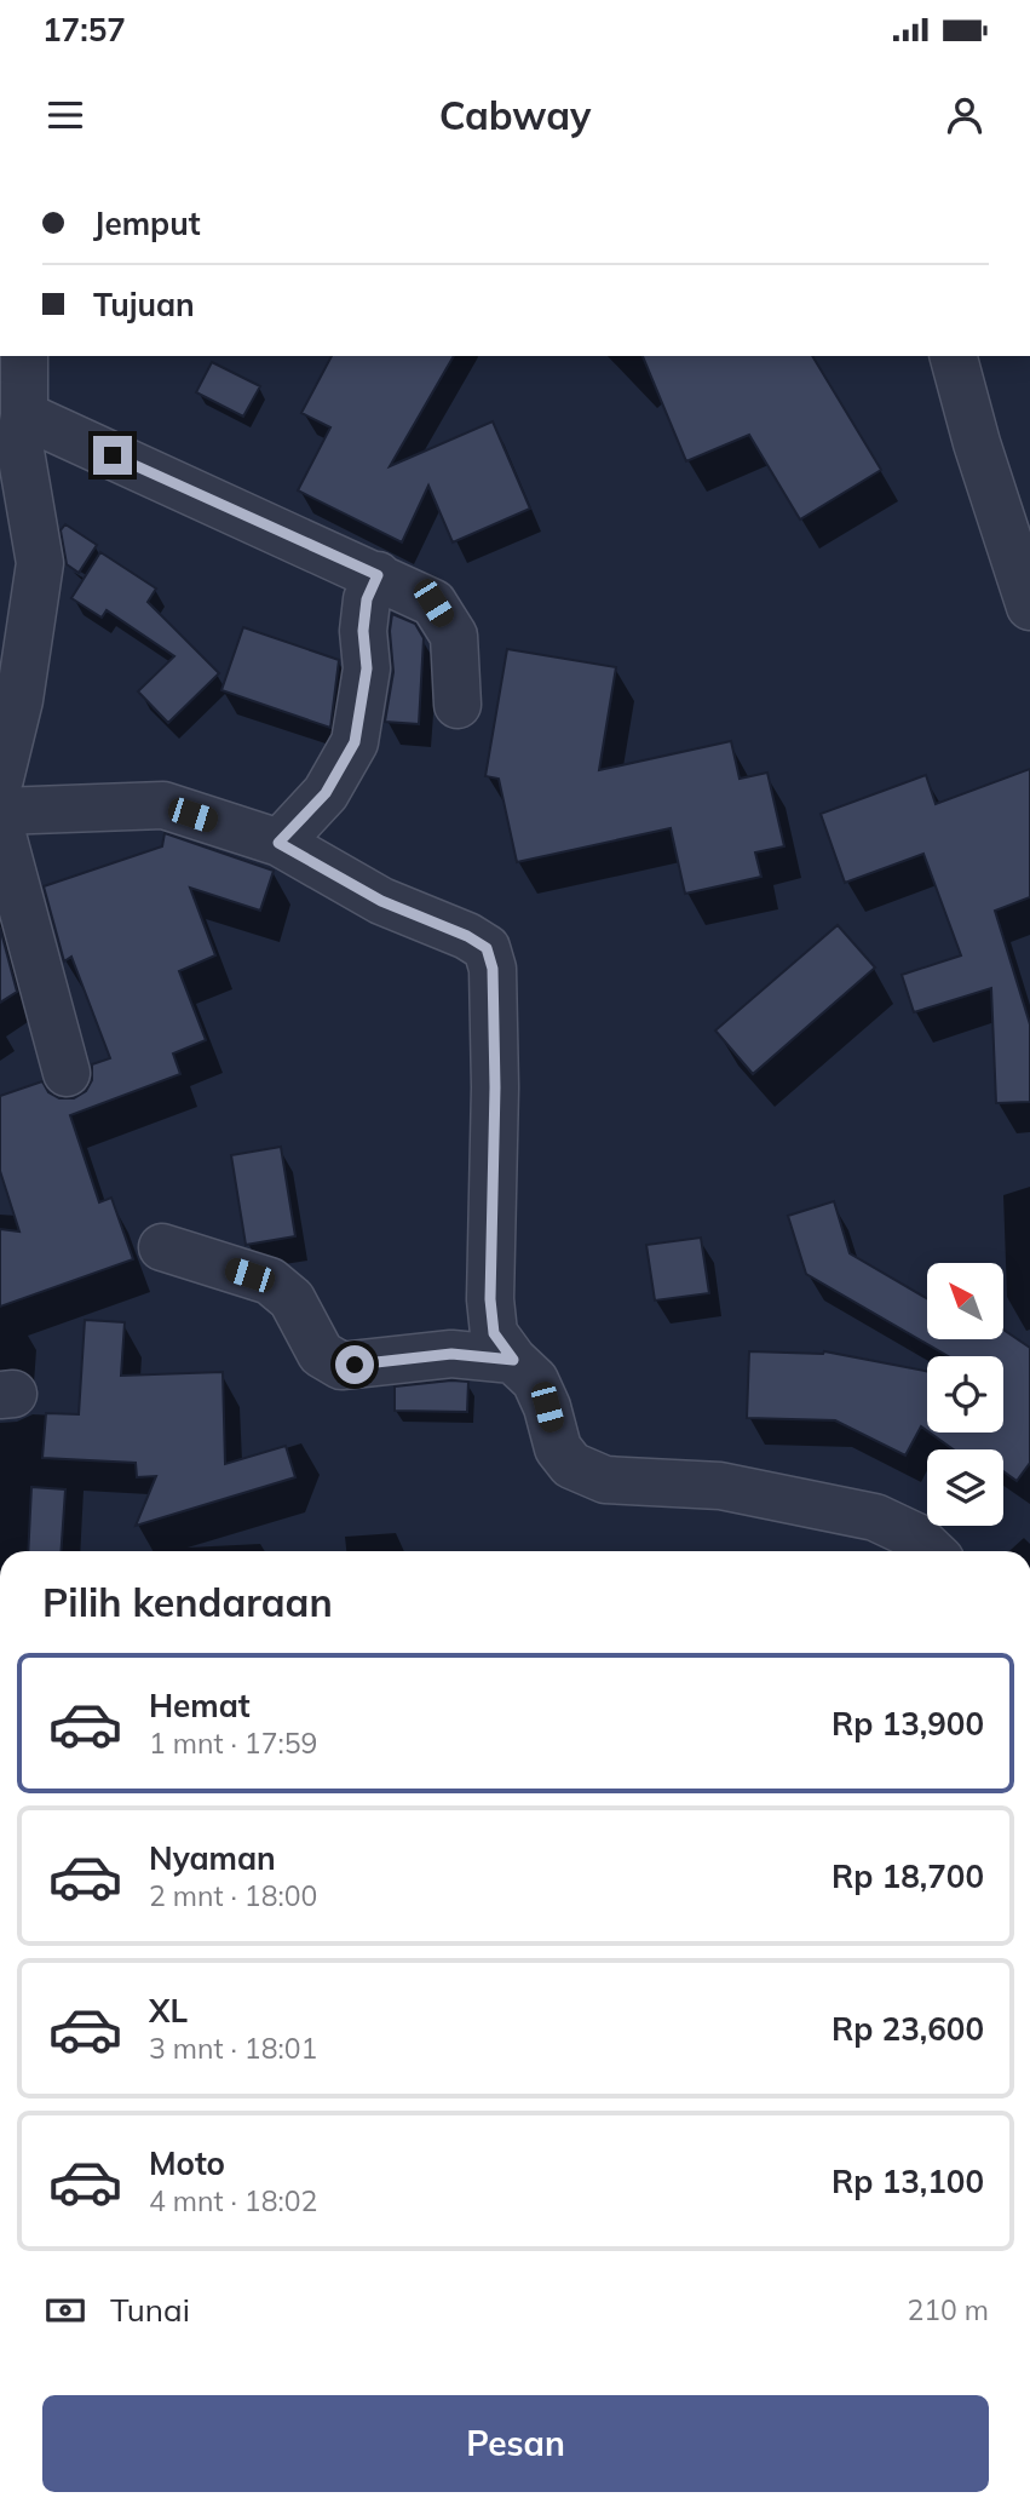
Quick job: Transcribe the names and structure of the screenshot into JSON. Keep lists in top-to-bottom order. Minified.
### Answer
{"north":"top left","page":{"status":"17:57","header":"Cabway","banner":["Jemput","Tujuan"],"heading":"Pilih kendaraan","list":[{"name":"Hemat","note":"1 mnt · 17:59","value":"Rp 13,900"},{"name":"Nyaman","note":"2 mnt · 18:00","value":"Rp 18,700"},{"name":"XL","note":"3 mnt · 18:01","value":"Rp 23,600"},{"name":"Moto","note":"4 mnt · 18:02","value":"Rp 13,100"}],"pay":["Tunai","210 m"],"buttons":"Pesan"}}
